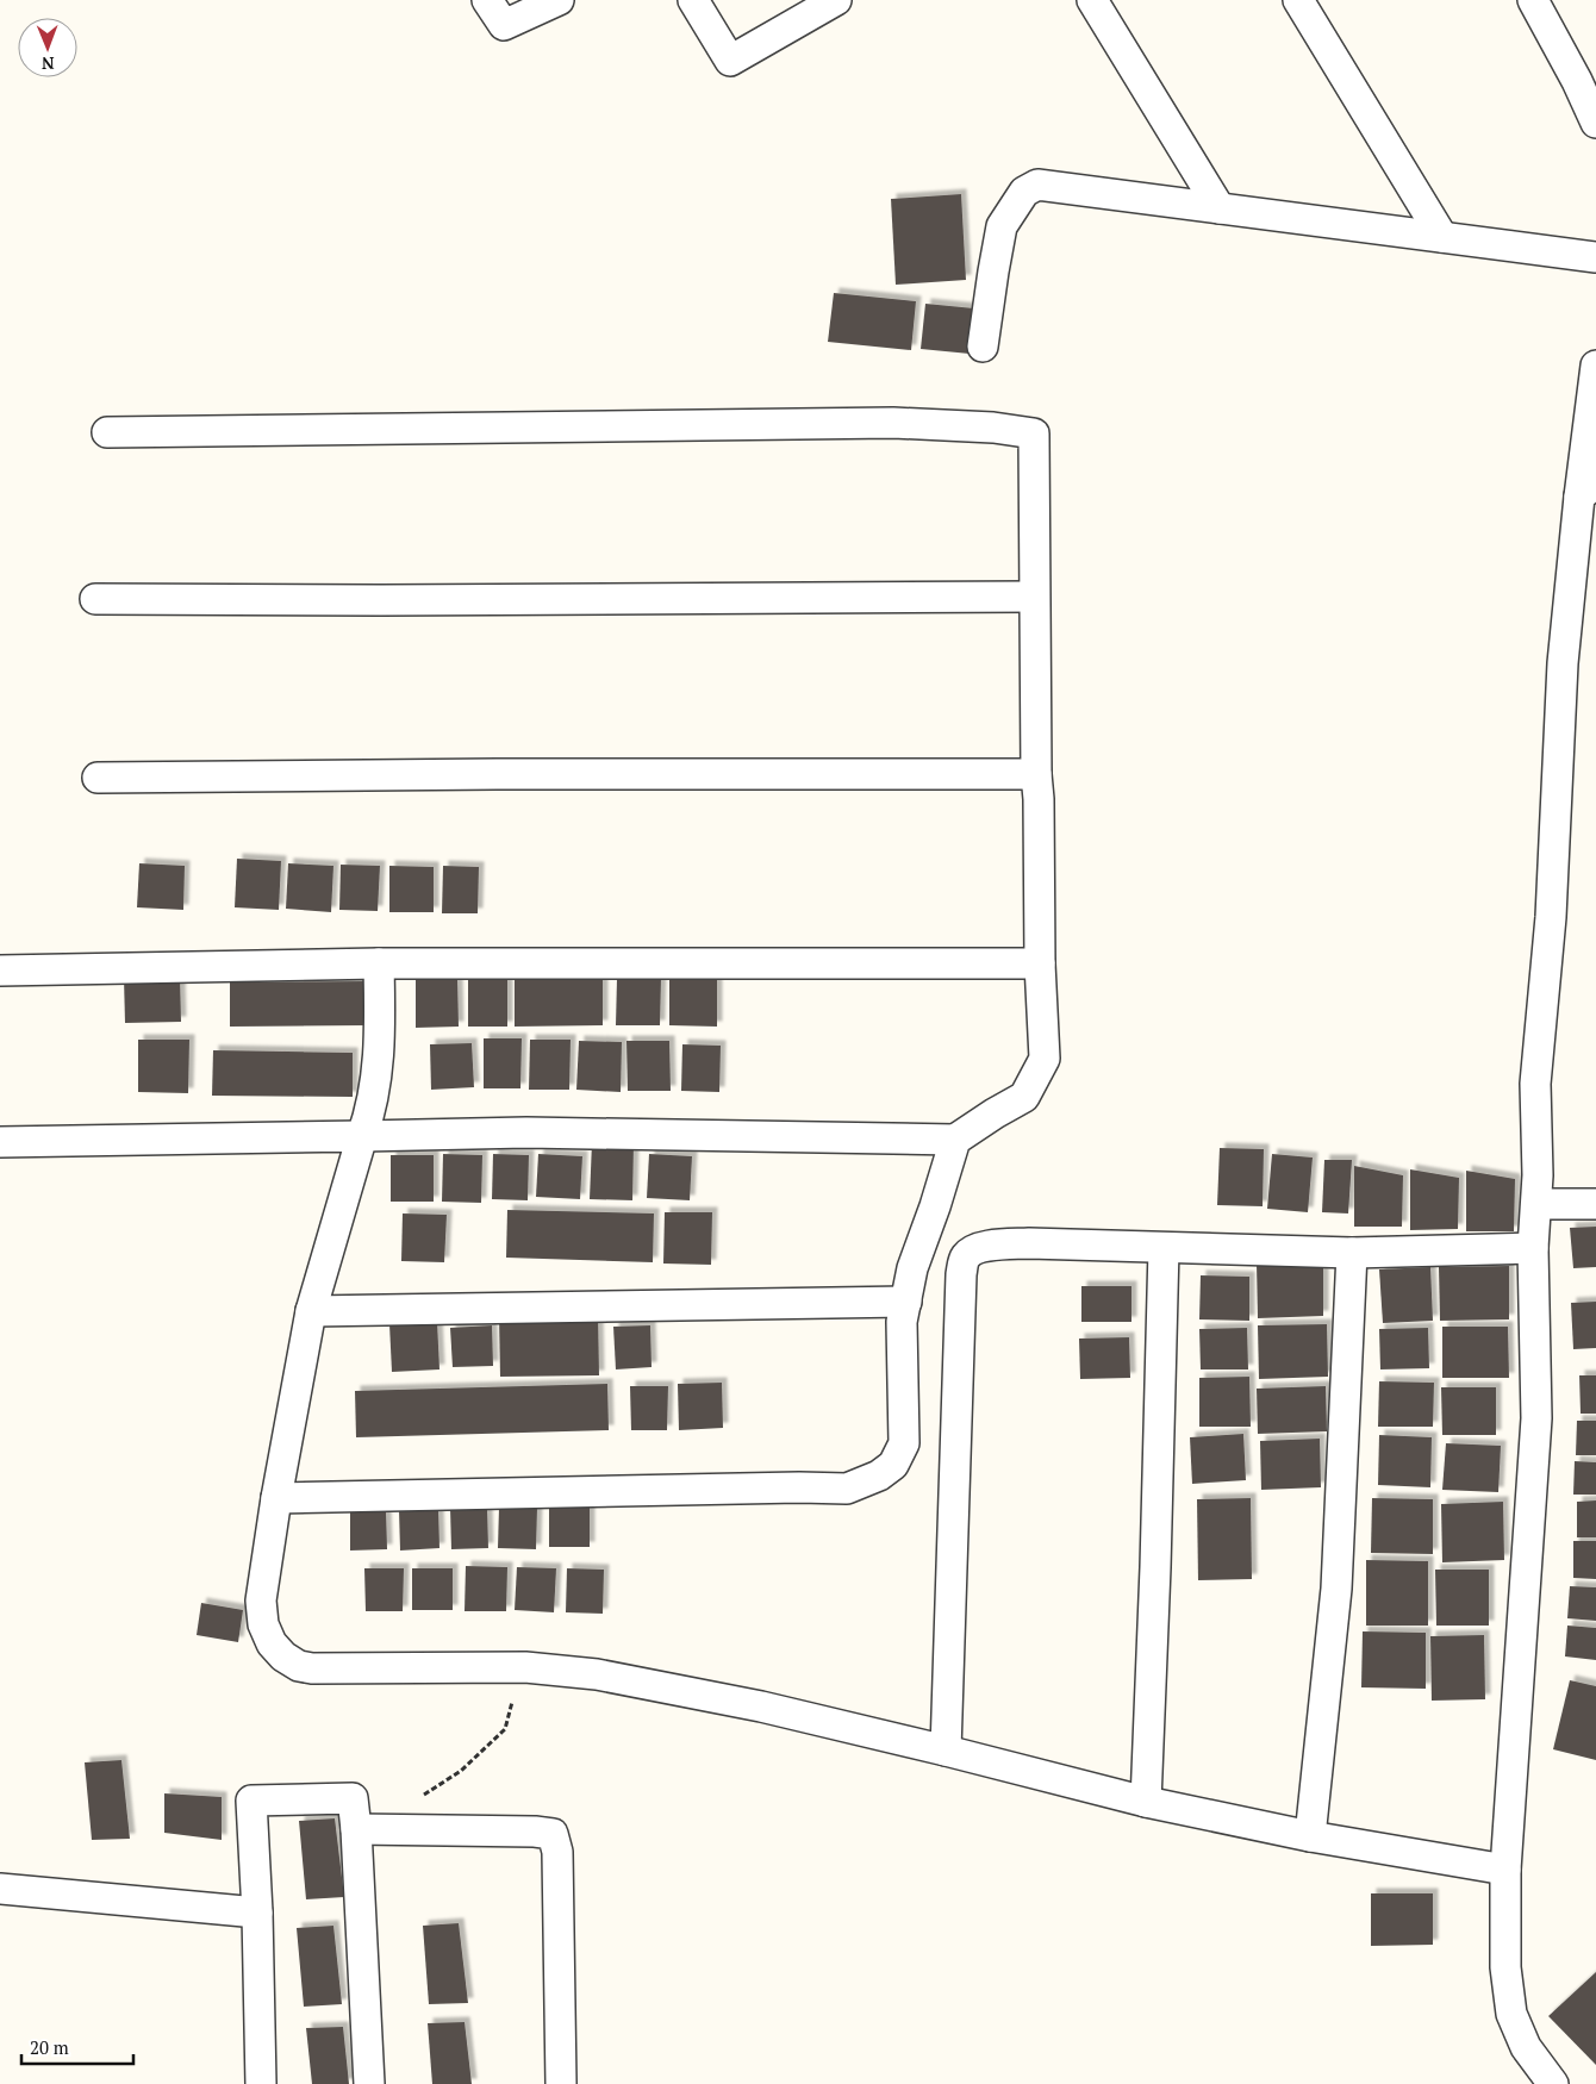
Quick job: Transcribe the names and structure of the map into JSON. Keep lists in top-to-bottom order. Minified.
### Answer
{"scale_bar":"20 m","north":"bottom"}
